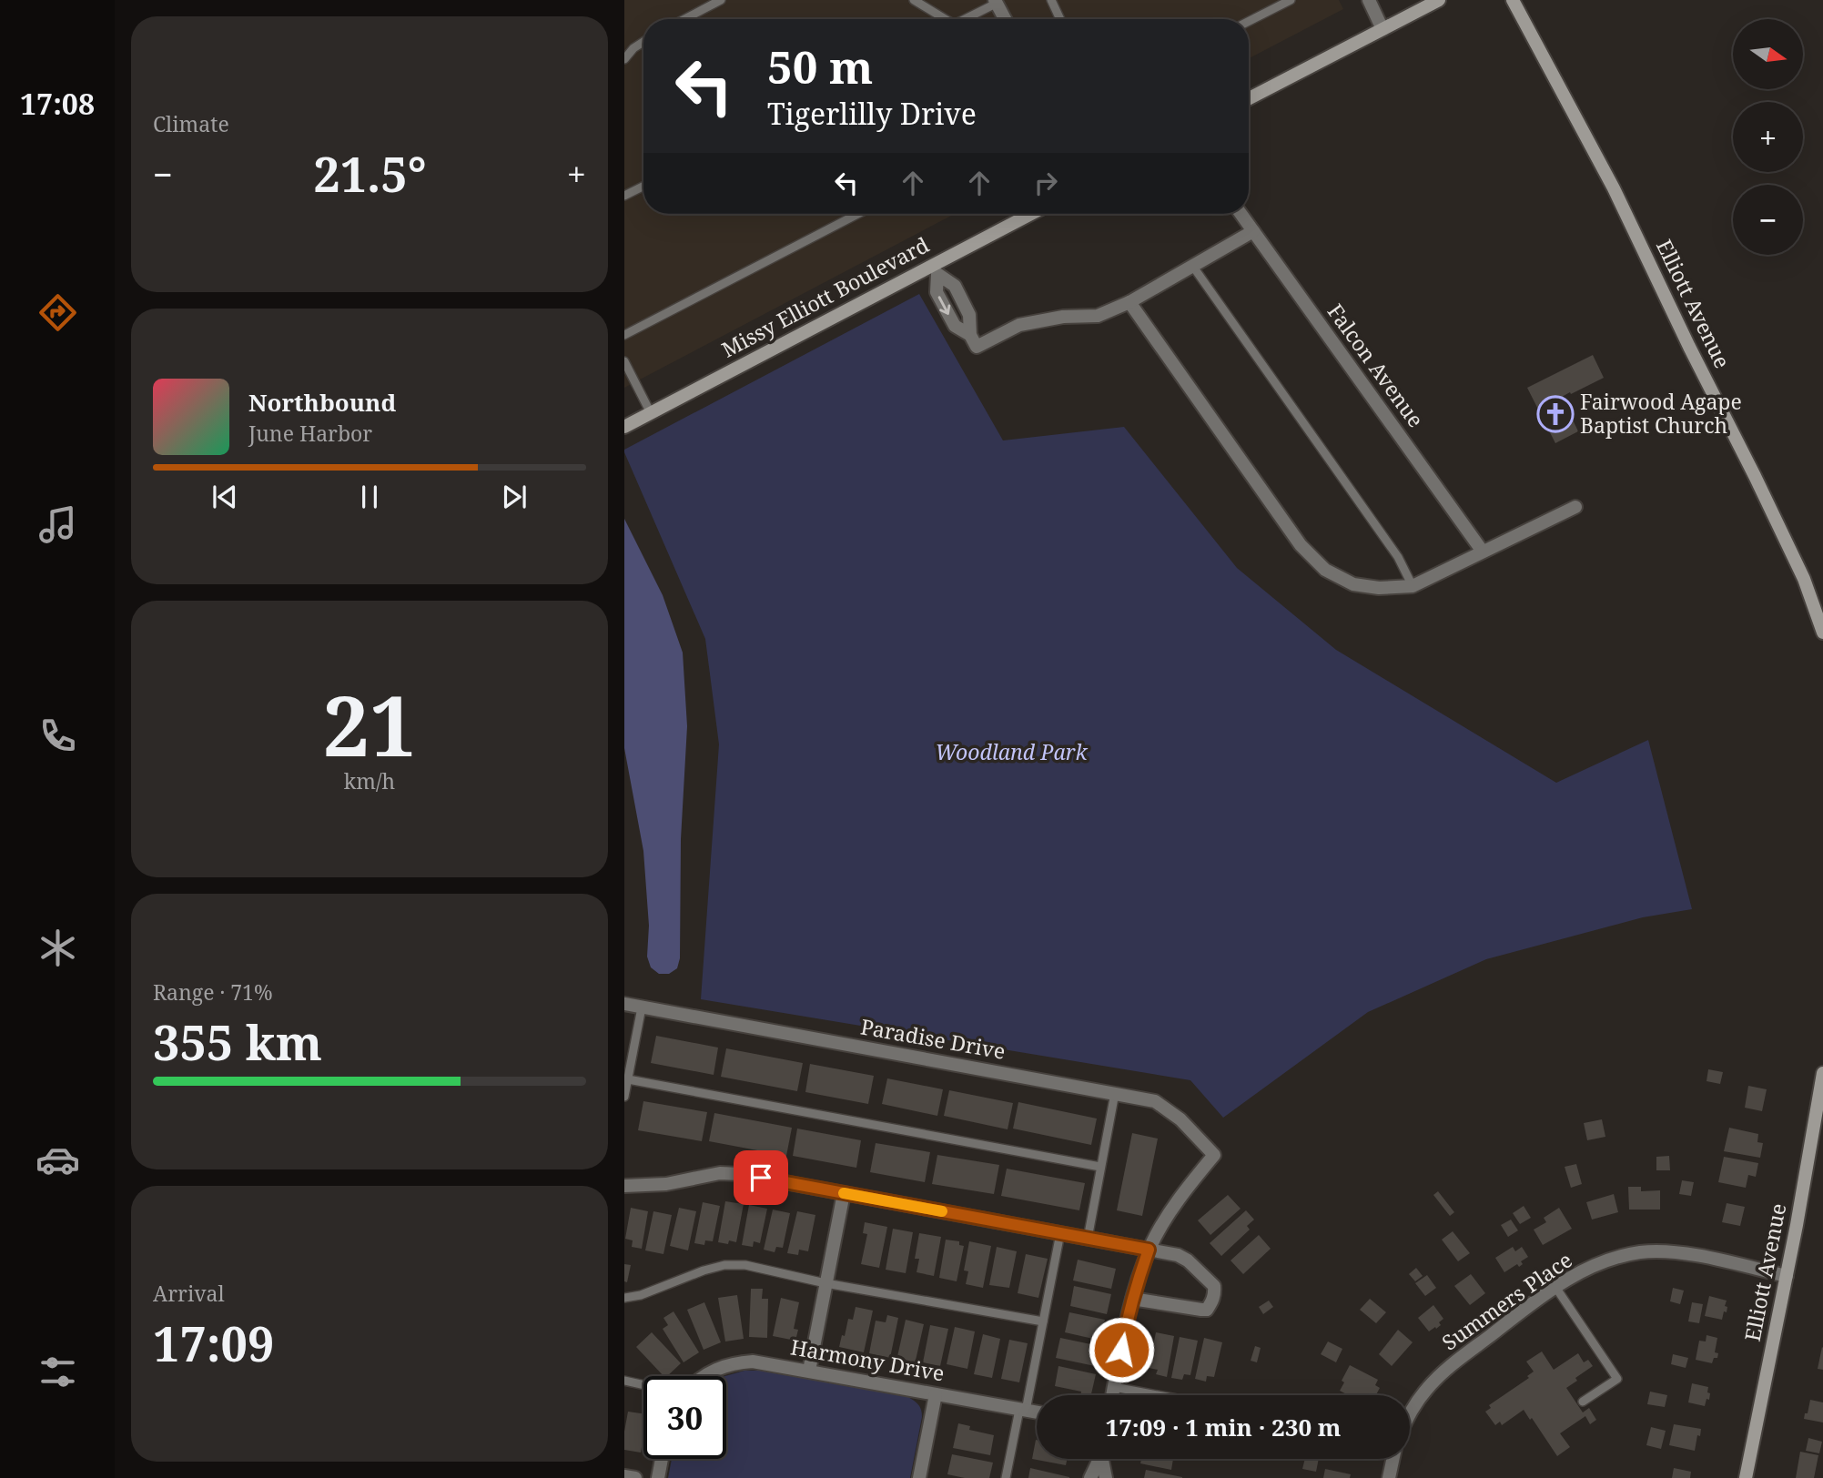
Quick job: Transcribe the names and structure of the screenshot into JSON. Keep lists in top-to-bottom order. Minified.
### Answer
{"streets":{"street":["Missy Elliott Boulevard","Elliott Avenue","Falcon Avenue","Paradise Drive","Summers Place","Harmony Drive"]},"crossings":[["Elliott Avenue","Summers Place"]],"parks":["Woodland Park"],"places":{"church":["Fairwood Agape Baptist Church"]},"north":"right","page":{"tabs":"17:08","tile":["Climate",["21","km/h"],["Range · 71%","355 km"],["Arrival","17:09"]],"map_buttons":["+","−"],"turn":["50 m","Tigerlilly Drive"],"heat":["−","21.5°","+"],"song":["Northbound","June Harbor"],"limit":"30","trip":"17:09 · 1 min · 230 m"}}
